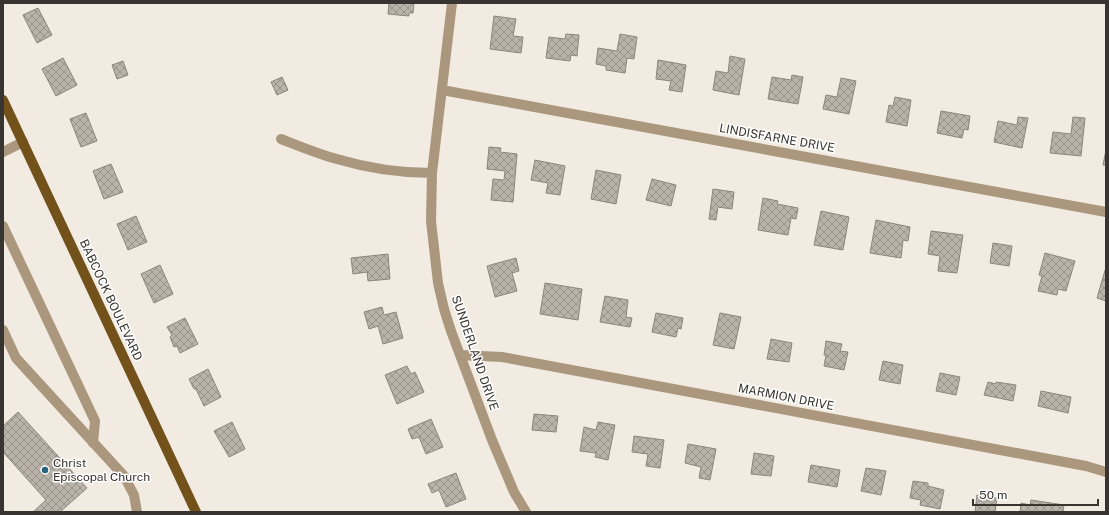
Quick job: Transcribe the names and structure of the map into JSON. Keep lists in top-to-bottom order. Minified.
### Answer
{"streets":{"main road":["BABCOCK BOULEVARD"],"street":["LINDISFARNE DRIVE","SUNDERLAND DRIVE","MARMION DRIVE"]},"crossings":[["LINDISFARNE DRIVE","SUNDERLAND DRIVE"],["SUNDERLAND DRIVE","MARMION DRIVE"]],"places":["Christ Episcopal Church"],"scale_bar":"50 m"}
